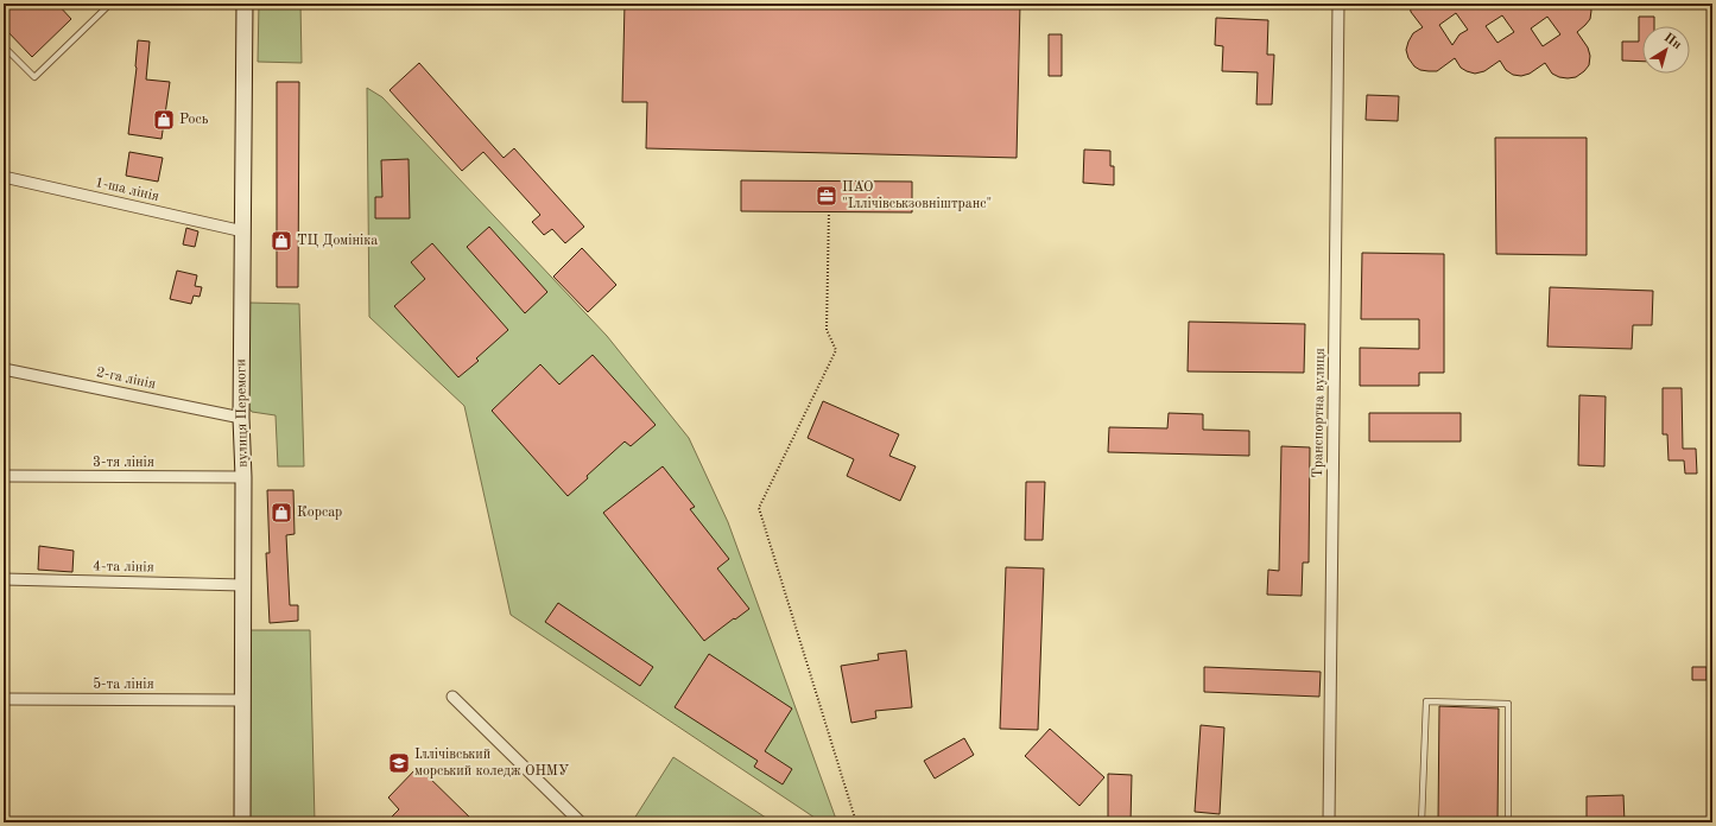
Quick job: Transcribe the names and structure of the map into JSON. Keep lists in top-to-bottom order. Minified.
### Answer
{"streets":{"main road":["вулиця Перемоги"],"street":["1-ша лінія","2-га лінія","Транспортна вулиця","3-тя лінія","4-та лінія","5-та лінія"]},"crossings":[["1-ша лінія","вулиця Перемоги"],["2-га лінія","вулиця Перемоги"],["вулиця Перемоги","3-тя лінія"],["вулиця Перемоги","4-та лінія"],["вулиця Перемоги","5-та лінія"]],"places":{"shop":["Рось","ТЦ Домініка","Корсар"],"office":["ПАО \"Іллічівськзовніштранс\""],"school or university":["Іллічівський морський коледж ОНМУ"]},"north":"top right"}
